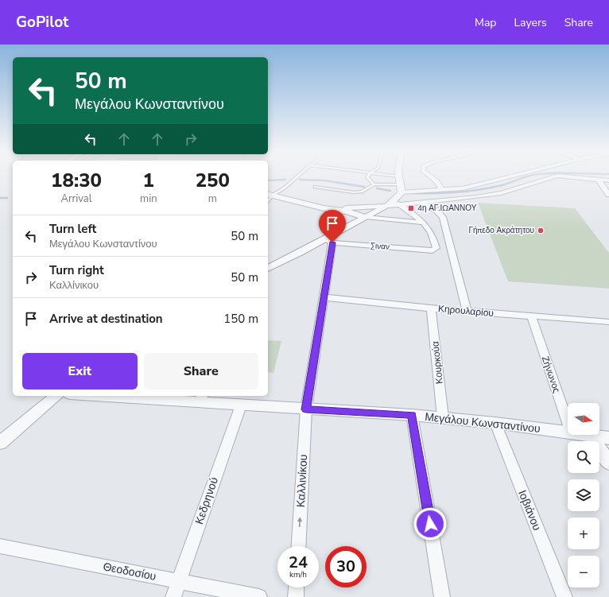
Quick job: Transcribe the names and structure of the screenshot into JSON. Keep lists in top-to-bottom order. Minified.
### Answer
{"streets":{"street":["Σιναν","Κηρουλαρίου","Κουρκούα","Ζήνωνος","Μεγάλου Κωνσταντίνου","Καλλινίκου","Κεδρηνού","Ιοβιάνου","Θεοδοσίου"]},"crossings":[["Σιναν","Καλλινίκου"],["Κηρουλαρίου","Κουρκούα"],["Κηρουλαρίου","Ζήνωνος"],["Κηρουλαρίου","Καλλινίκου"],["Κουρκούα","Μεγάλου Κωνσταντίνου"],["Μεγάλου Κωνσταντίνου","Καλλινίκου"],["Μεγάλου Κωνσταντίνου","Κεδρηνού"],["Μεγάλου Κωνσταντίνου","Ιοβιάνου"],["Κεδρηνού","Θεοδοσίου"]],"one_way":["Καλλινίκου"],"places":{"transit":["4η ΑΓ.ΙΩΑΝΝΟΥ"],"other":["Γήπεδο Ακράτητου"]},"north":"right","page":{"header":"GoPilot","nav":["Map","Layers","Share"],"turn":["50 m","Μεγάλου Κωνσταντίνου"],"eta":["18:30","Arrival","1","min","250","m"],"list":[{"name":"Turn left","note":"Μεγάλου Κωνσταντίνου","value":"50 m"},{"name":"Turn right","note":"Καλλίνικου","value":"50 m"},{"name":"Arrive at destination","value":"150 m"}],"buttons":["Exit","Share"],"map_buttons":["+","−"],"speed":"24 km/h","limit":"30"}}
